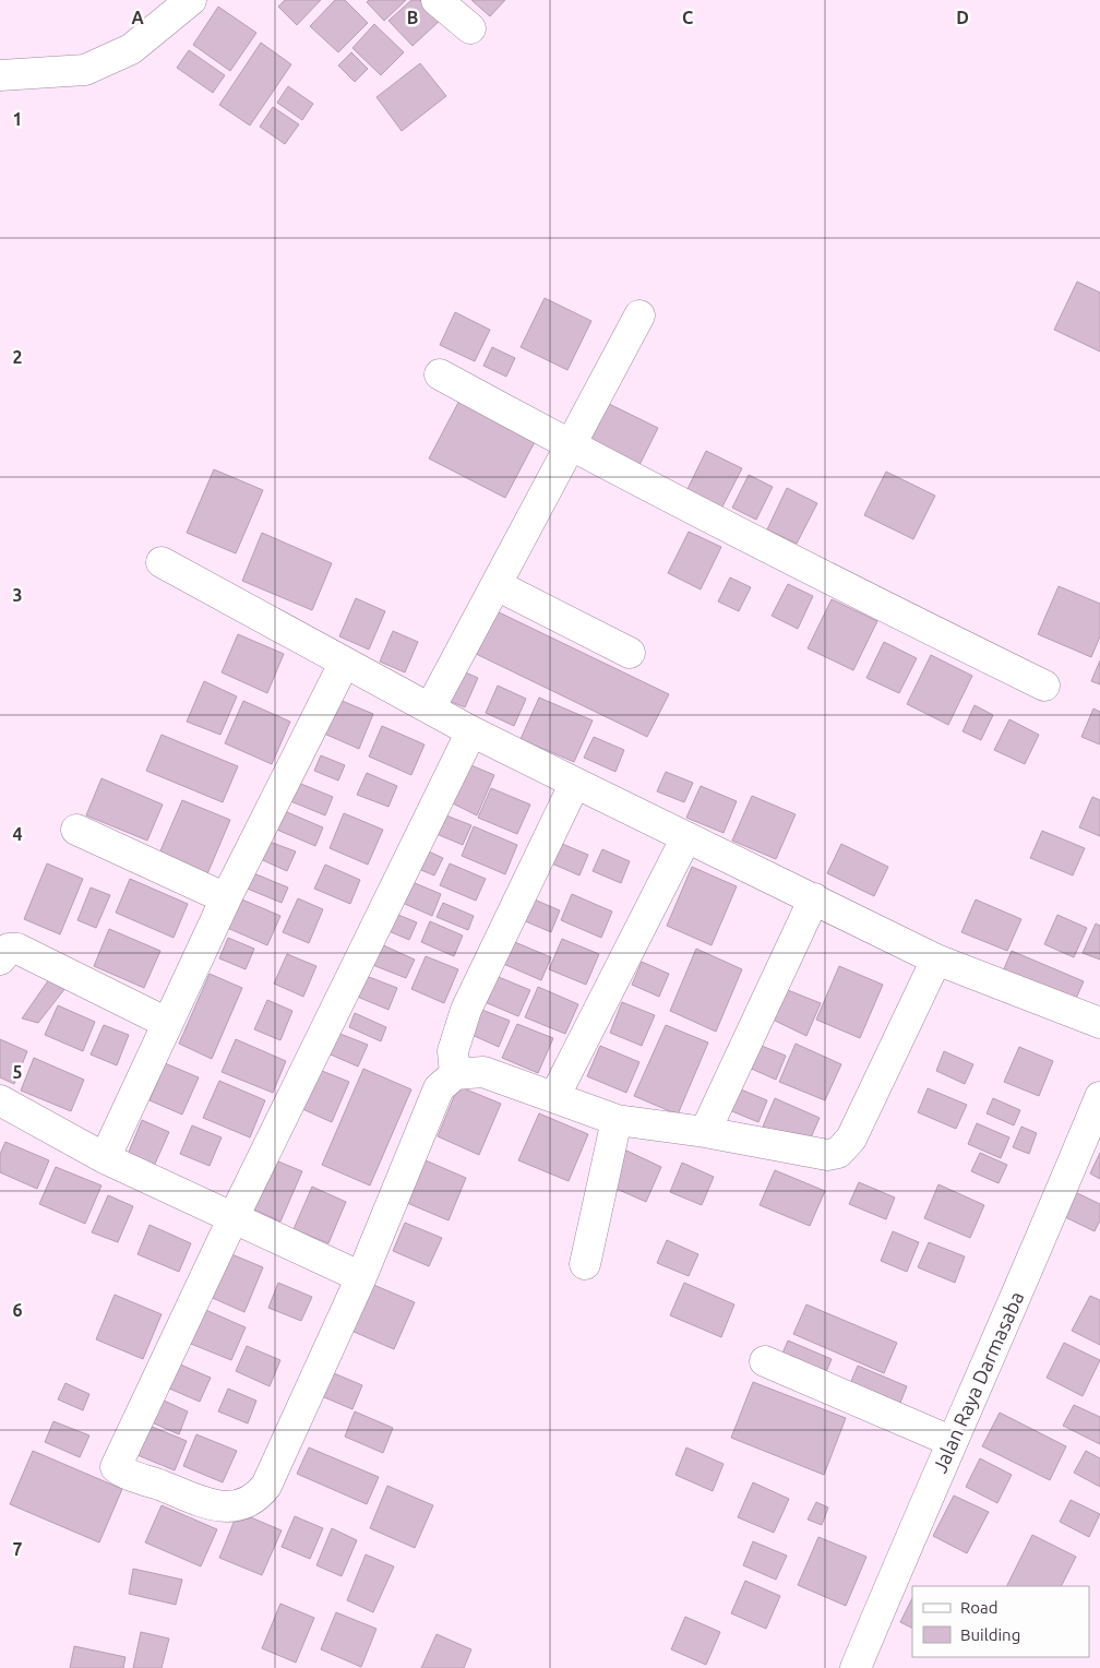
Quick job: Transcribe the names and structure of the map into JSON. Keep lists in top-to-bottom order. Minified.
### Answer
{"streets":{"street":["Jalan Raya Darmasaba"]},"legend":["Road","Building"],"grid":{"columns":["A","B","C","D"],"rows":["1","2","3","4","5","6","7"]}}
